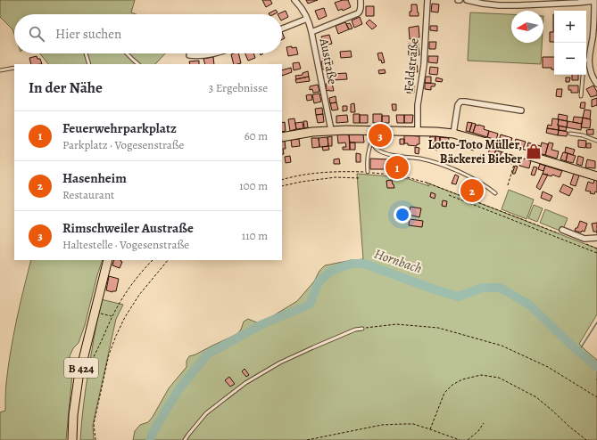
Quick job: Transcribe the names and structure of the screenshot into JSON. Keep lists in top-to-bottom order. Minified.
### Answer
{"streets":{"main road":["B 424"],"street":["Austraße","Feldstraße"]},"water":["Hornbach"],"places":{"shop":["Lotto-Toto Müller, Bäckerei Bieber"]},"north":"left","page":{"map_buttons":["+","−"],"search":"Hier suchen","heading":["In der Nähe","3 Ergebnisse"],"list":[{"mark":"1","name":"Feuerwehrparkplatz","note":"Parkplatz · Vogesenstraße","value":"60 m"},{"mark":"2","name":"Hasenheim","note":"Restaurant","value":"100 m"},{"mark":"3","name":"Rimschweiler Austraße","note":"Haltestelle · Vogesenstraße","value":"110 m"}],"pins":["3","1","2"]}}
